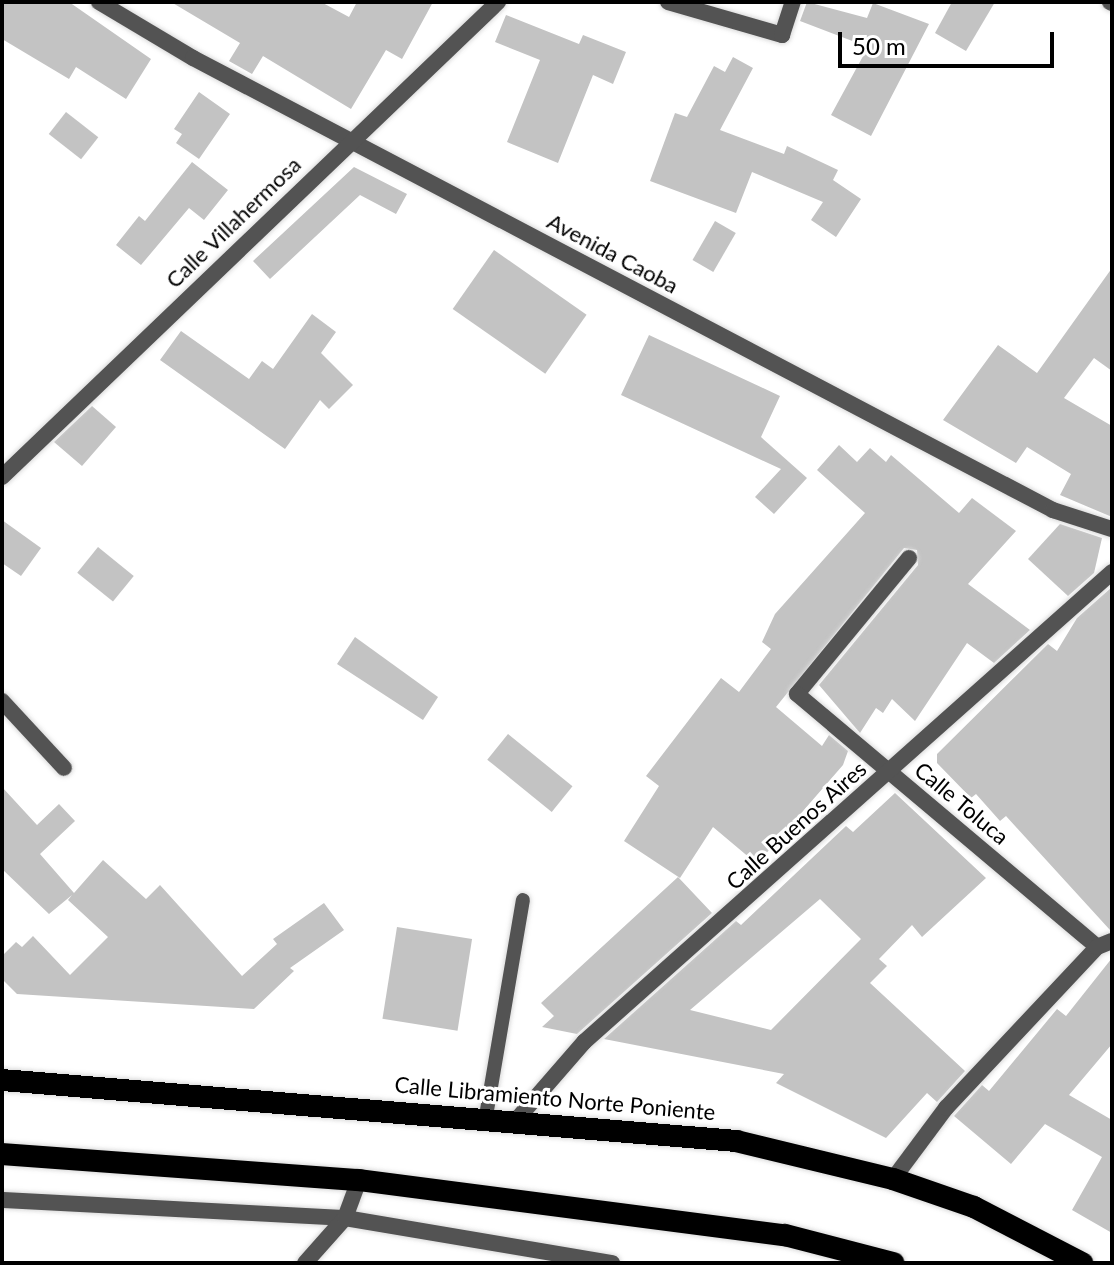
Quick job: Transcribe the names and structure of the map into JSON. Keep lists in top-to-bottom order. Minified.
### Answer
{"streets":{"highway":["Calle Libramiento Norte Poniente"],"street":["Calle Villahermosa","Avenida Caoba","Calle Toluca","Calle Buenos Aires"]},"crossings":[["Calle Villahermosa","Avenida Caoba"],["Calle Toluca","Calle Buenos Aires"],["Calle Buenos Aires","Calle Libramiento Norte Poniente"]],"scale_bar":"50 m"}
